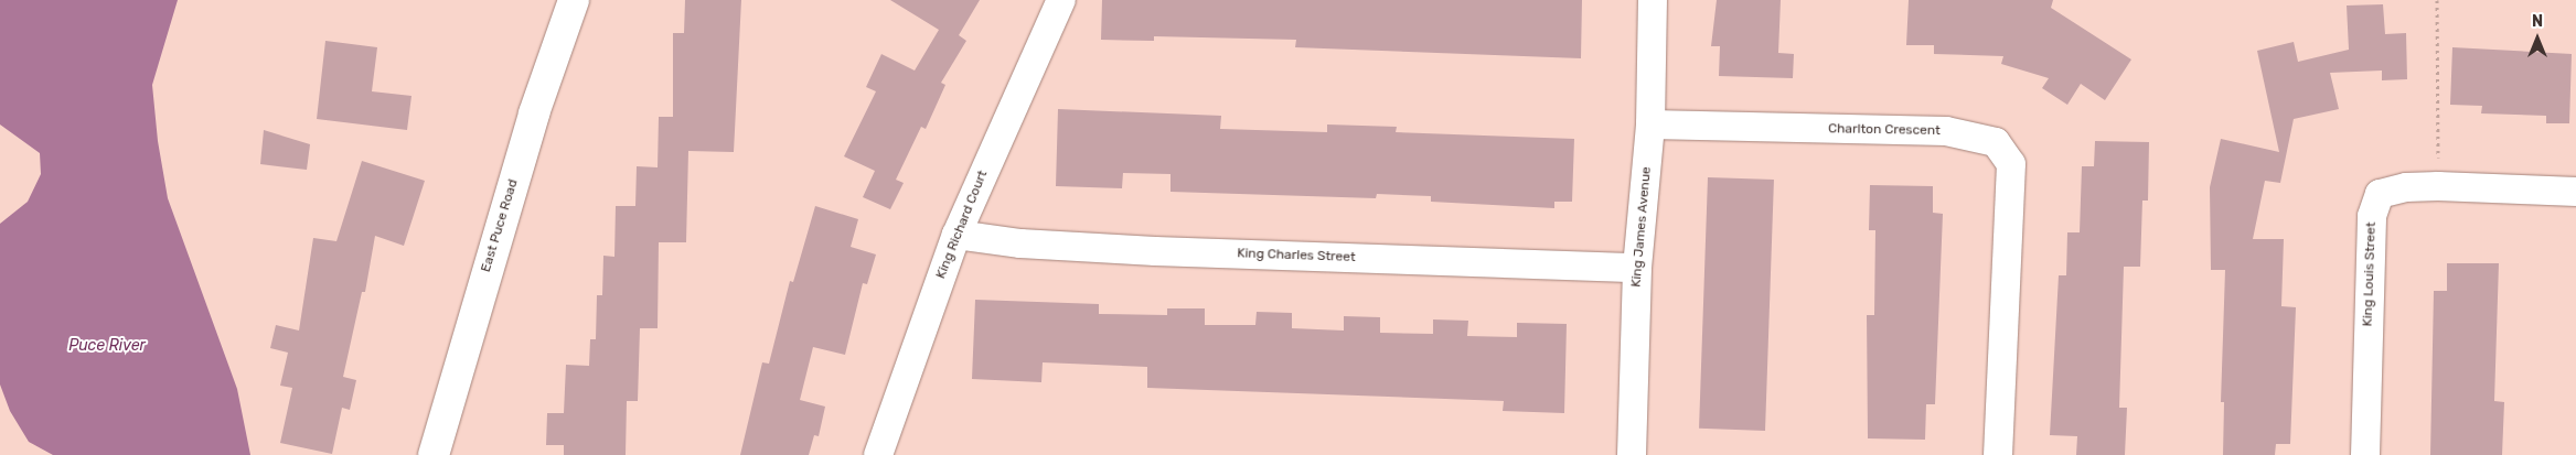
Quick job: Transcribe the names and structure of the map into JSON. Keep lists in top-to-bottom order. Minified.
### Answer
{"streets":{"main road":["East Puce Road"],"street":["Charlton Crescent","King Richard Court","King James Avenue","King Charles Street","King Louis Street"]},"crossings":[["Charlton Crescent","King James Avenue"],["King Richard Court","King Charles Street"],["King James Avenue","King Charles Street"]],"water":["Puce River"],"north":"top"}
